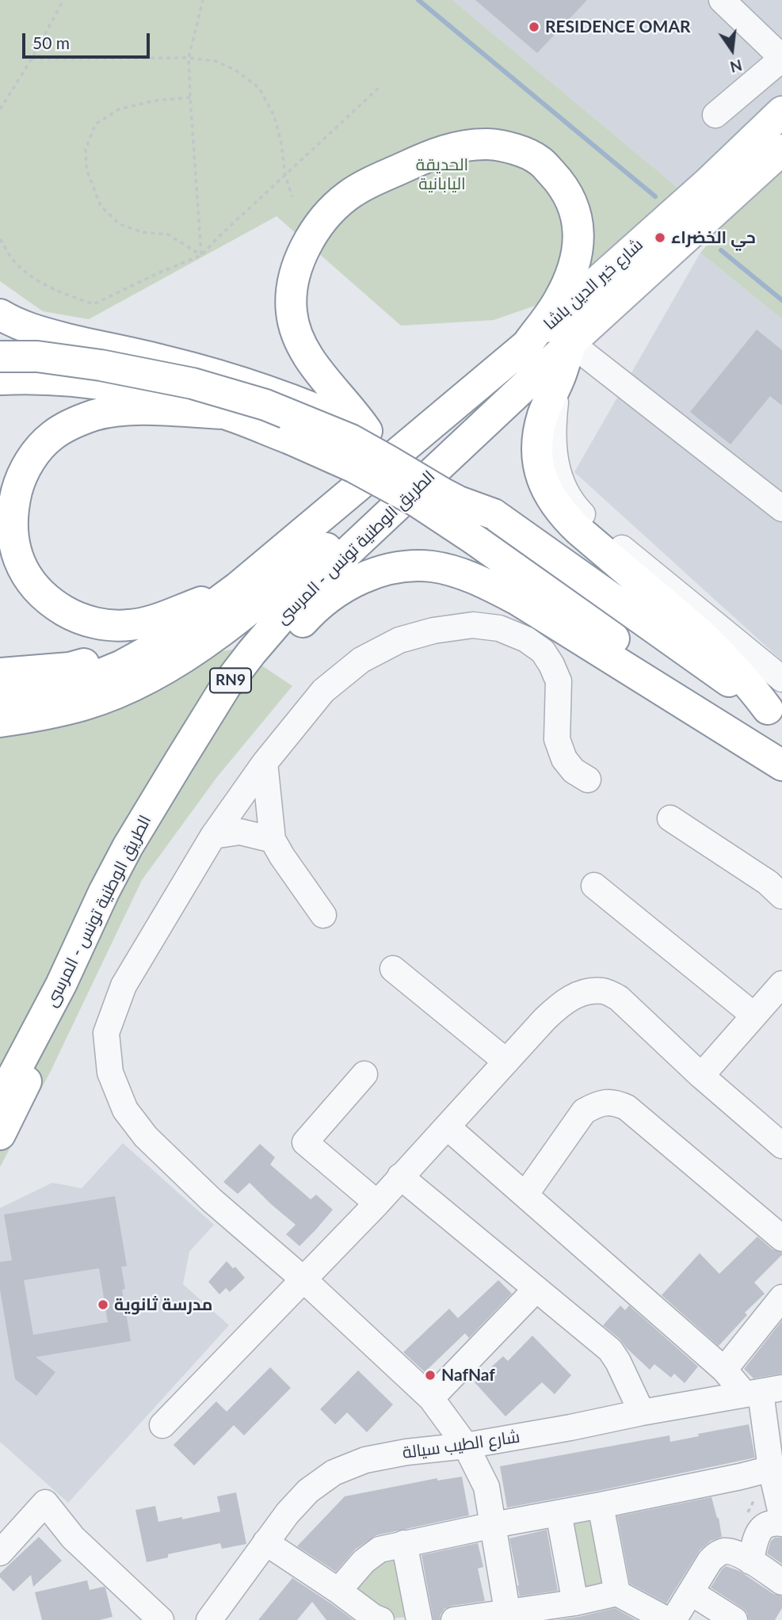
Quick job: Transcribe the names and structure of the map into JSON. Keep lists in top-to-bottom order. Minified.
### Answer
{"streets":{"main road":["شارع خير الدين باشا","الطريق الوطنية تونس - المرسى","RN9"],"street":["شارع الطيب سيالة"]},"crossings":[["شارع خير الدين باشا","الطريق الوطنية تونس - المرسى"],["الطريق الوطنية تونس - المرسى","RN9"]],"parks":["الحديقة اليابانية"],"places":["RESIDENCE OMAR","حي الخضراء","مدرسة ثانوية","NafNaf"],"scale_bar":"50 m","north":"bottom"}
